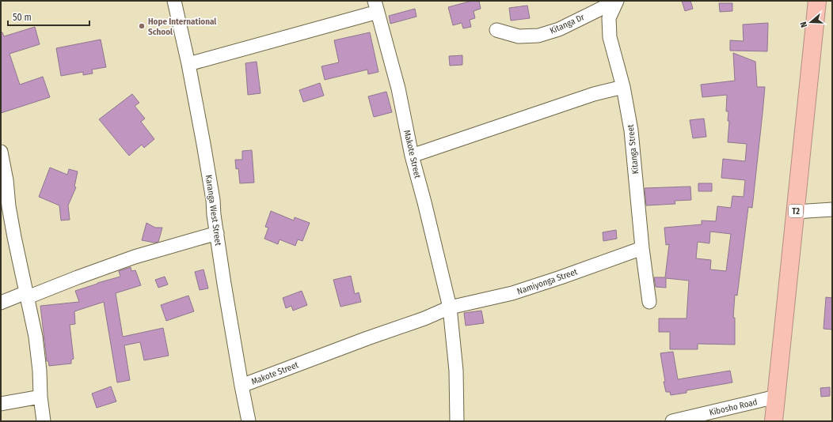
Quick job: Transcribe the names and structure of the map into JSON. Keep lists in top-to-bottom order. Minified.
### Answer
{"streets":{"highway":["T2"],"street":["Kitanga Dr","Kitanga Street","Makote Street","Karanga West Street","Namiyonga Street","Kibosho Road"]},"crossings":[["Kitanga Dr","Kitanga Street"],["Kitanga Street","Namiyonga Street"],["Makote Street","Karanga West Street"],["Makote Street","Namiyonga Street"],["T2","Kibosho Road"]],"places":["Hope International School"],"scale_bar":"50 m","north":"left"}
